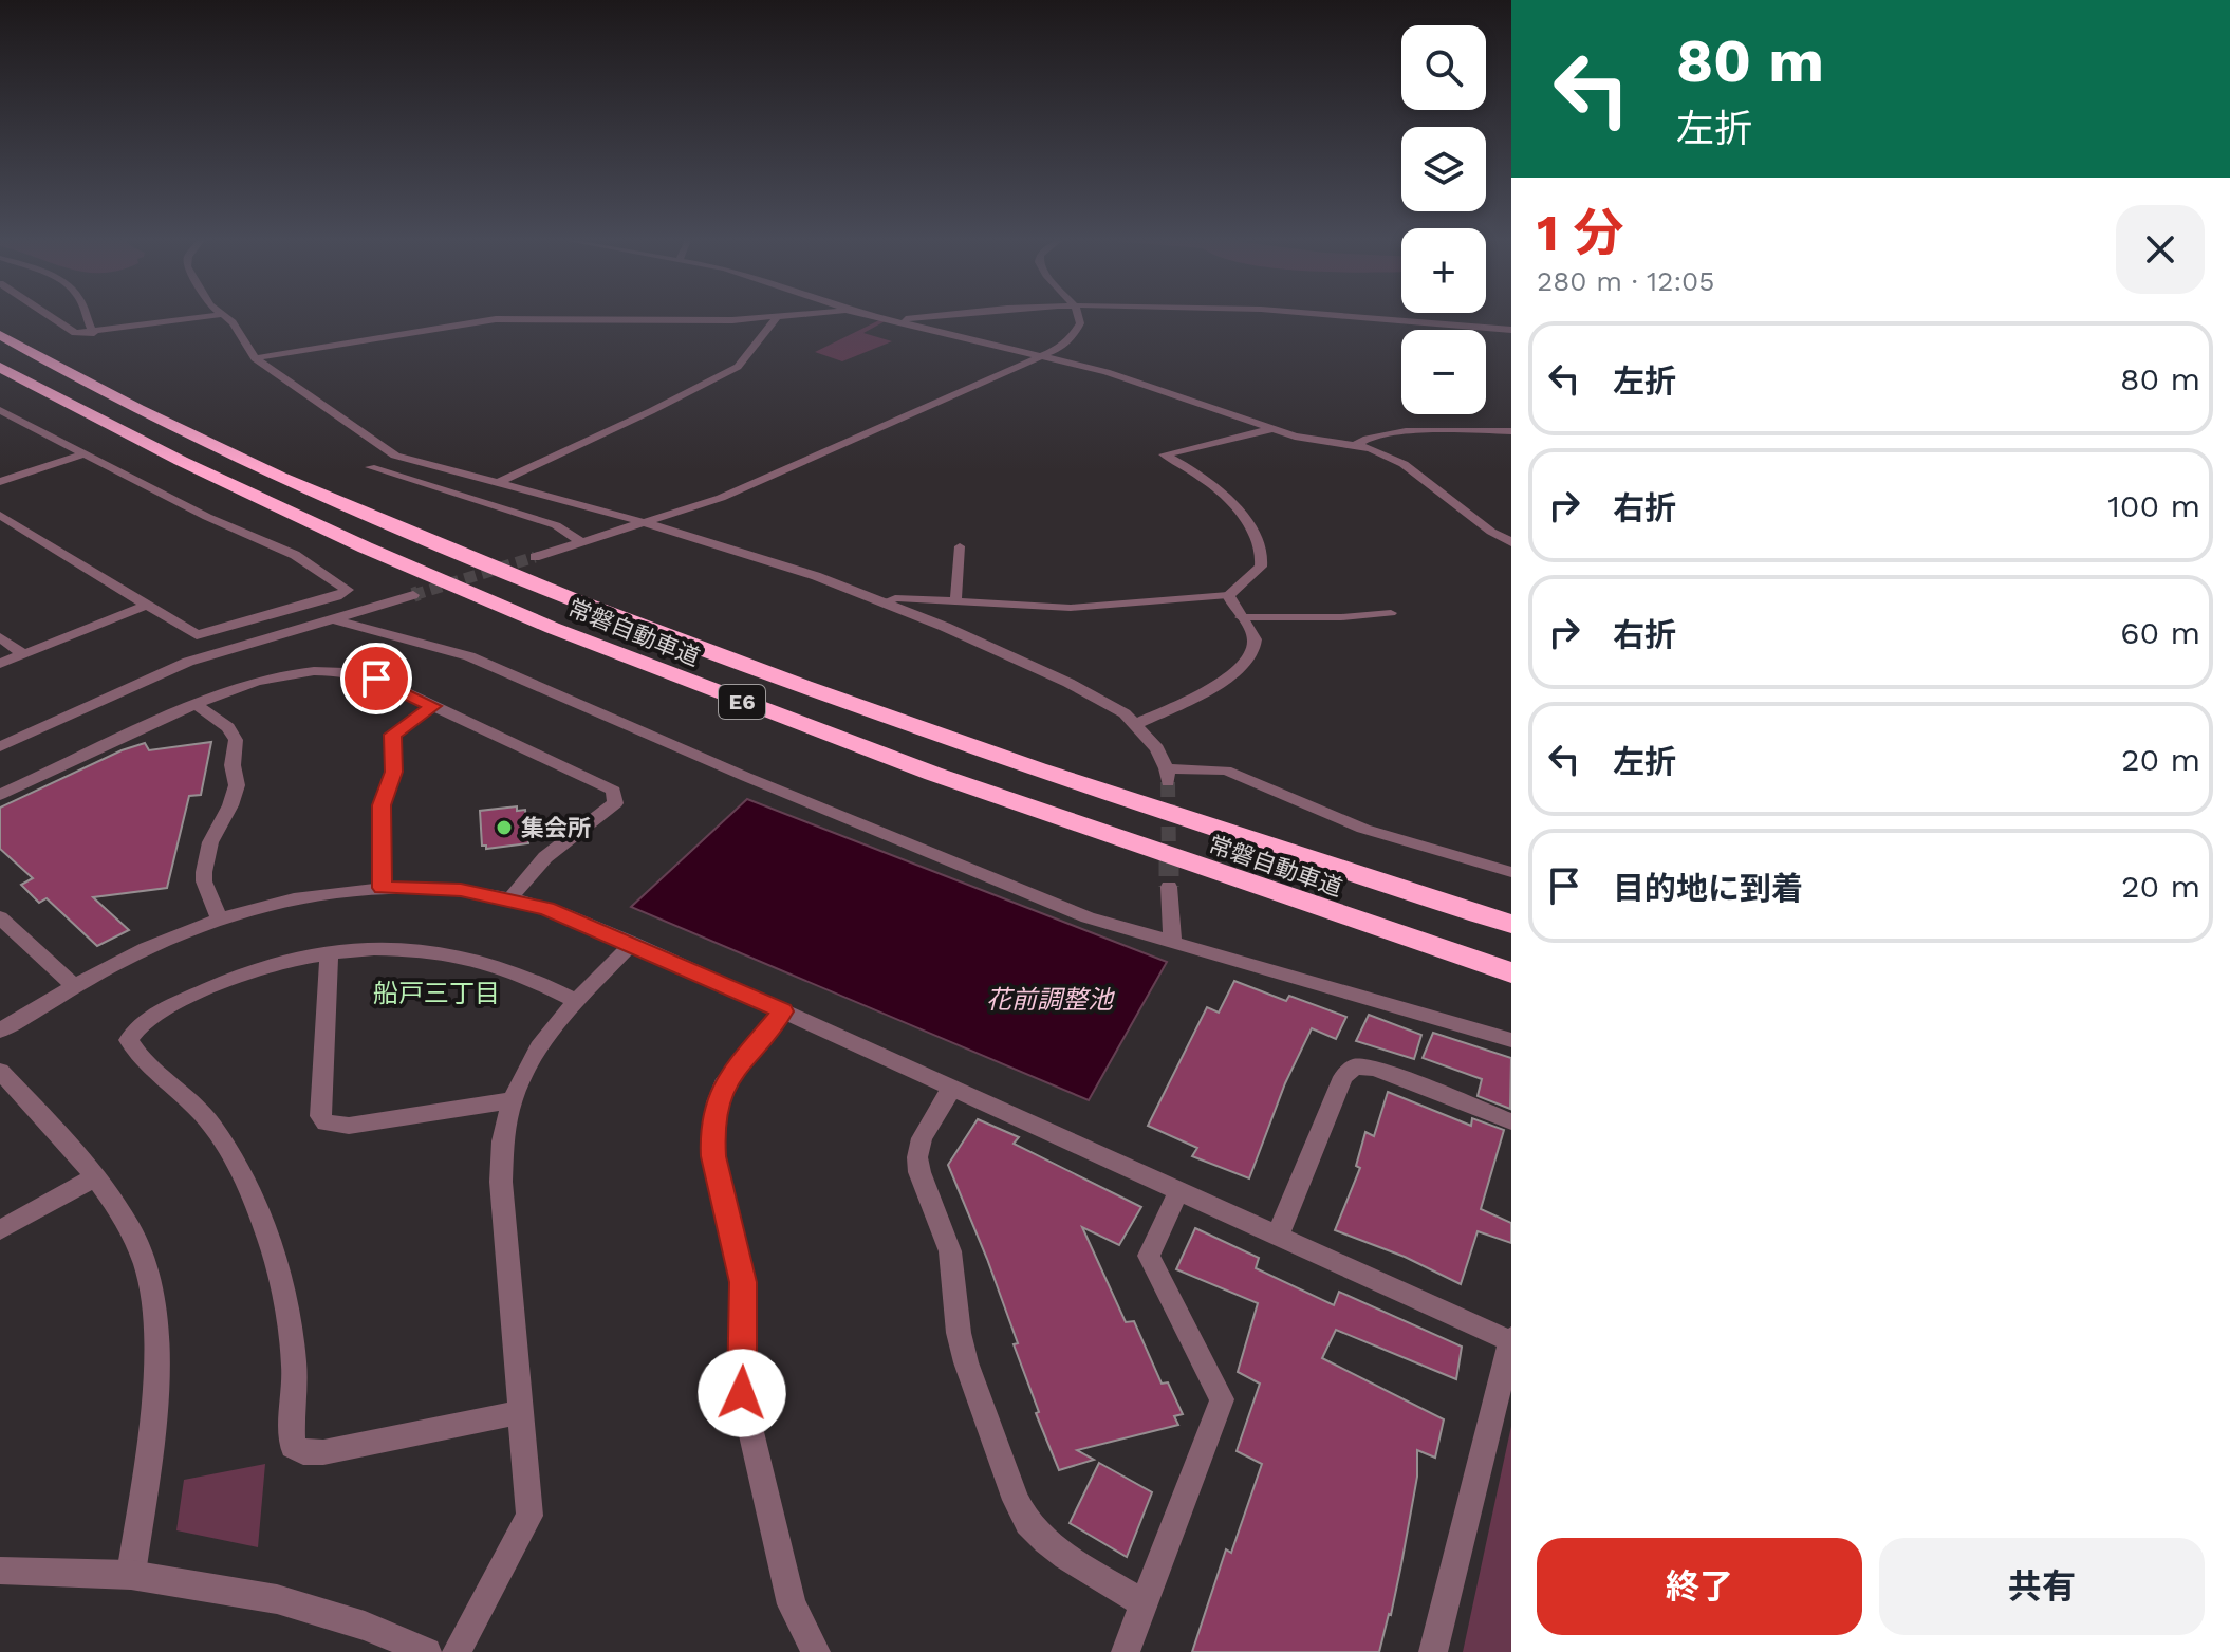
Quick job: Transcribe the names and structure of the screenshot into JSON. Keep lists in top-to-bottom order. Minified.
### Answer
{"streets":{"highway":["常磐自動車道","E6"]},"districts":["船戸三丁目"],"water":["花前調整池"],"places":["集会所"],"page":{"turn":["80 m","左折"],"map_buttons":["+","−"],"heading":["1 分","280 m · 12:05"],"list":[{"name":"左折","value":"80 m"},{"name":"右折","value":"100 m"},{"name":"右折","value":"60 m"},{"name":"左折","value":"20 m"},{"name":"目的地に到着","value":"20 m"}],"buttons":["終了","共有"]}}
